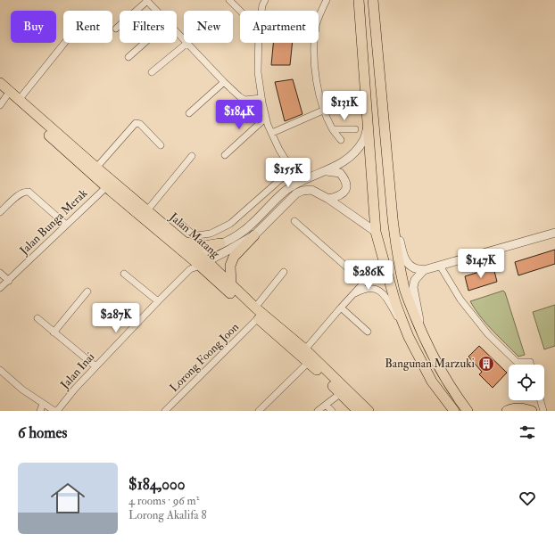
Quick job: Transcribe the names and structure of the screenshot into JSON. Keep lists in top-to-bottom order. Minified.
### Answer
{"streets":{"main road":["Jalan Matang"],"street":["Jalan Bunga Merak","Lorong Foong Joon","Jalan Inai"]},"crossings":[["Jalan Bunga Merak","Jalan Matang"],["Jalan Matang","Lorong Foong Joon"],["Jalan Matang","Jalan Inai"]],"places":{"building":["Bangunan Marzuki"]},"page":{"chip":["Buy","Rent","Filters","New","Apartment"],"price":["$131K","$184K","$155K","$147K","$286K","$287K"],"heading":"6 homes","list":[{"name":"$184,000","note":"4 rooms · 96 m² · Lorong Akalifa 8"}]}}
